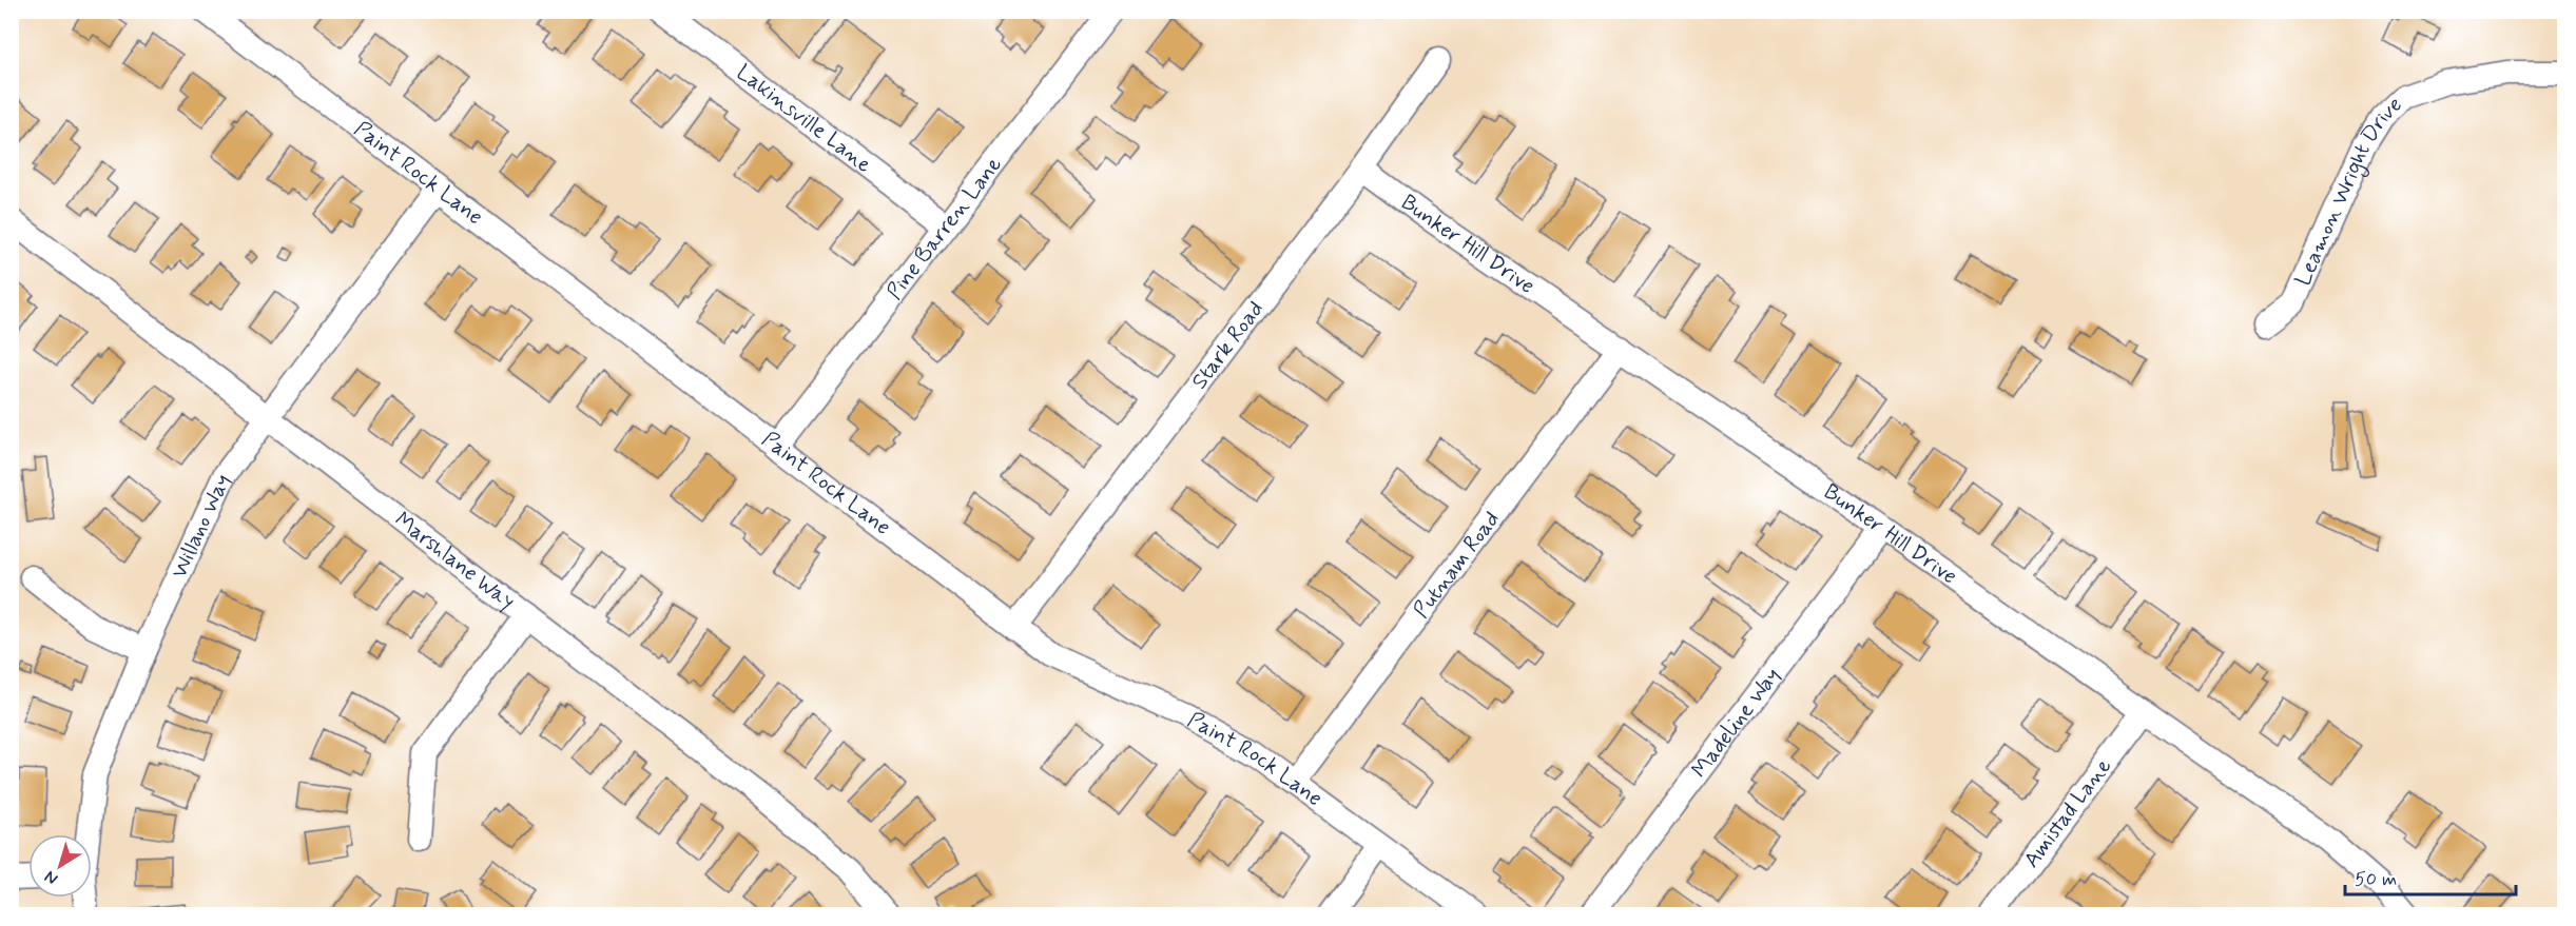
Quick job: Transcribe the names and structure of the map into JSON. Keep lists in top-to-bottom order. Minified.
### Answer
{"streets":{"street":["Lakinsville Lane","Paint Rock Lane","Leamon Wright Drive","Pine Barren Lane","Bunker Hill Drive","Stark Road","Willano Way","Marshlane Way","Putnam Road","Madeline Way","Amistad Lane"]},"crossings":[["Lakinsville Lane","Pine Barren Lane"],["Paint Rock Lane","Pine Barren Lane"],["Paint Rock Lane","Stark Road"],["Paint Rock Lane","Willano Way"],["Paint Rock Lane","Putnam Road"],["Bunker Hill Drive","Stark Road"],["Bunker Hill Drive","Putnam Road"],["Bunker Hill Drive","Madeline Way"],["Bunker Hill Drive","Amistad Lane"],["Willano Way","Marshlane Way"]],"scale_bar":"50 m","north":"bottom left"}
